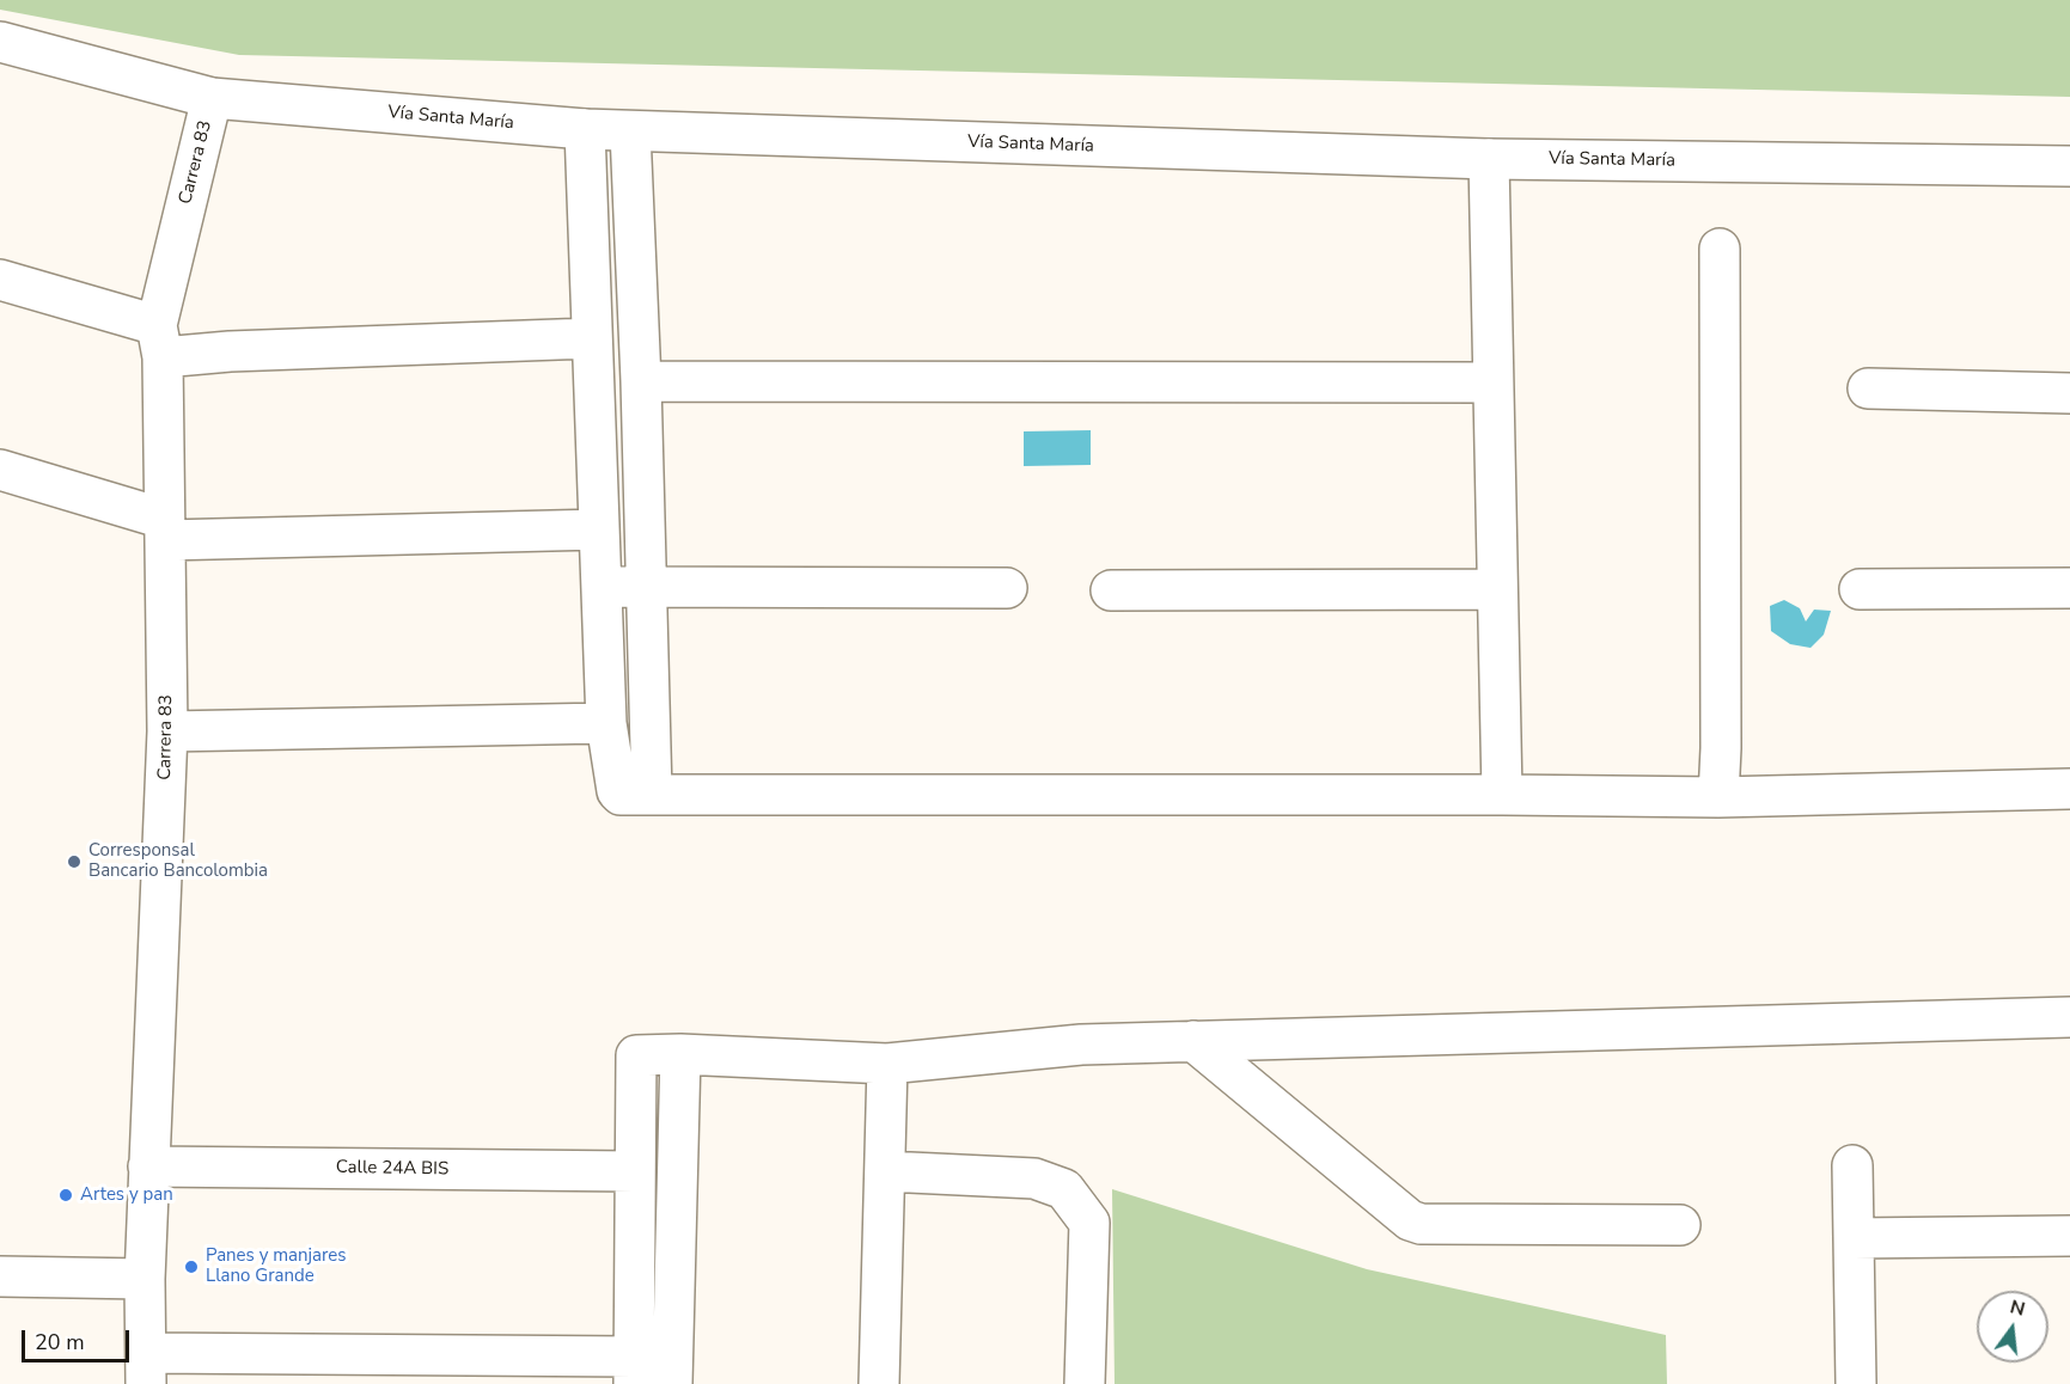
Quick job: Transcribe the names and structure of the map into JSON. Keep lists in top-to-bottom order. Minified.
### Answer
{"streets":{"street":["Vía Santa María","Carrera 83","Calle 24A BIS"]},"crossings":[["Vía Santa María","Carrera 83"],["Carrera 83","Calle 24A BIS"]],"places":["Corresponsal Bancario Bancolombia","Artes y pan","Panes y manjares Llano Grande"],"scale_bar":"20 m","north":"top"}
